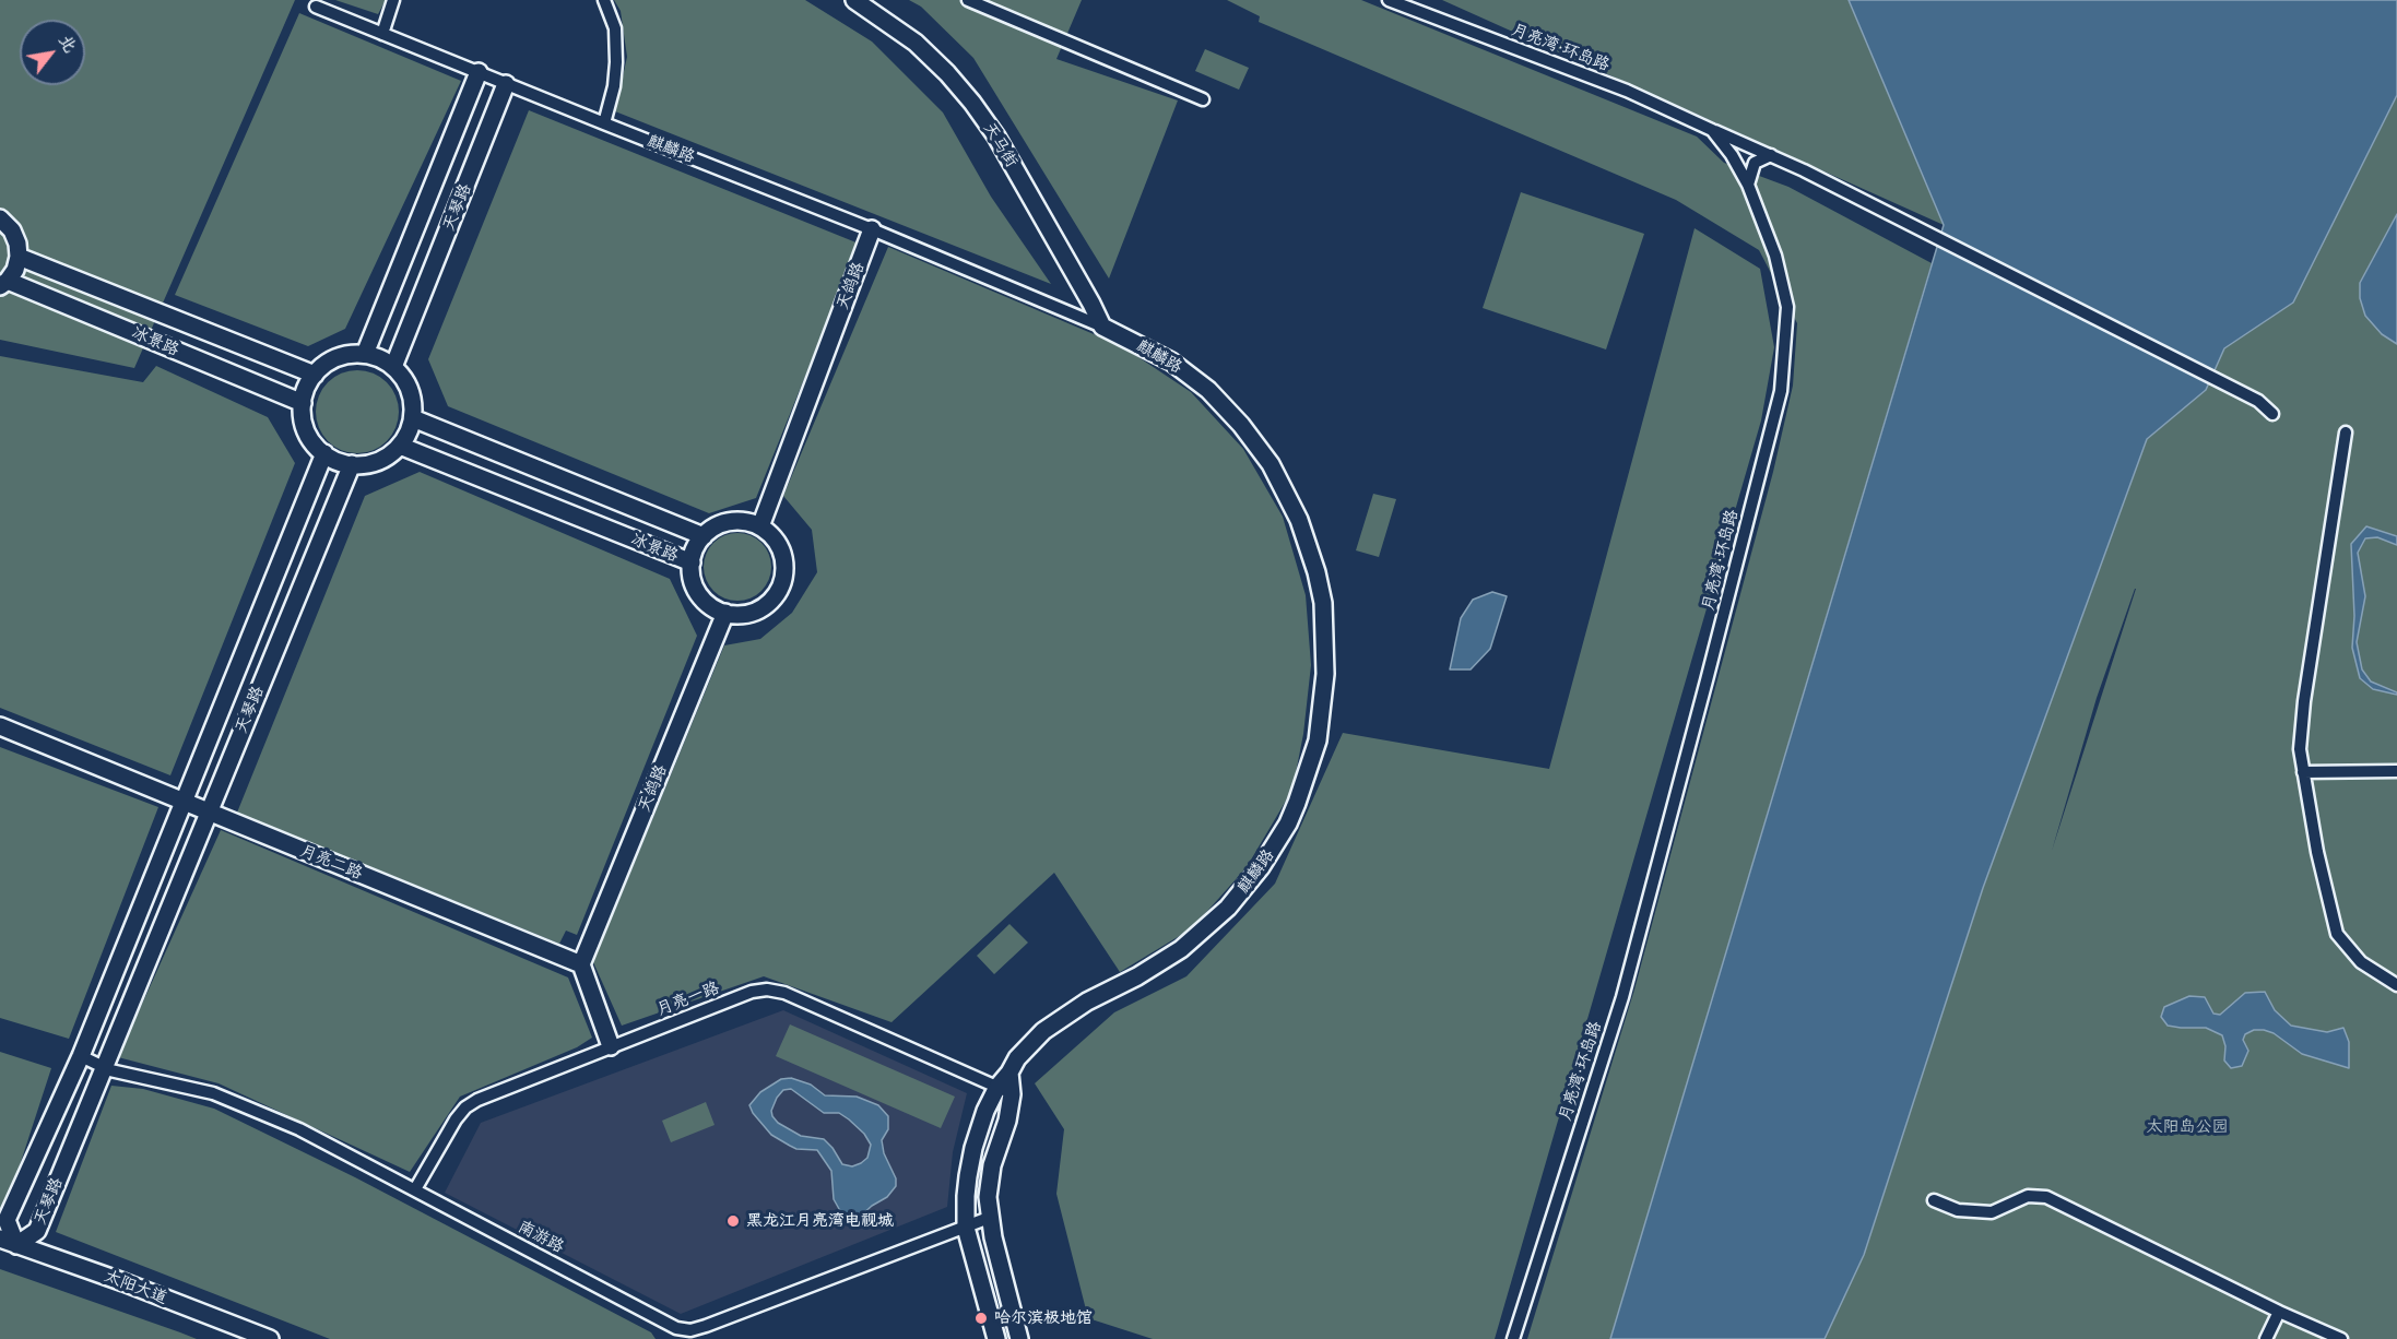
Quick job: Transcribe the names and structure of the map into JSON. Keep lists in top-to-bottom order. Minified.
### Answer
{"streets":{"street":["月亮湾·环岛路","天马街","麒麟路","天琴路","天鸽路","冰景路","月亮二路","月亮一路","南游路","太阳大道"]},"crossings":[["天马街","麒麟路"],["麒麟路","天琴路"],["麒麟路","天鸽路"],["麒麟路","月亮一路"],["麒麟路","南游路"],["天琴路","冰景路"],["天琴路","月亮二路"],["天琴路","南游路"],["天琴路","太阳大道"],["天鸽路","冰景路"],["天鸽路","月亮二路"],["月亮一路","南游路"]],"parks":["太阳岛公园"],"places":["黑龙江月亮湾电视城","哈尔滨极地馆"],"north":"top right"}
